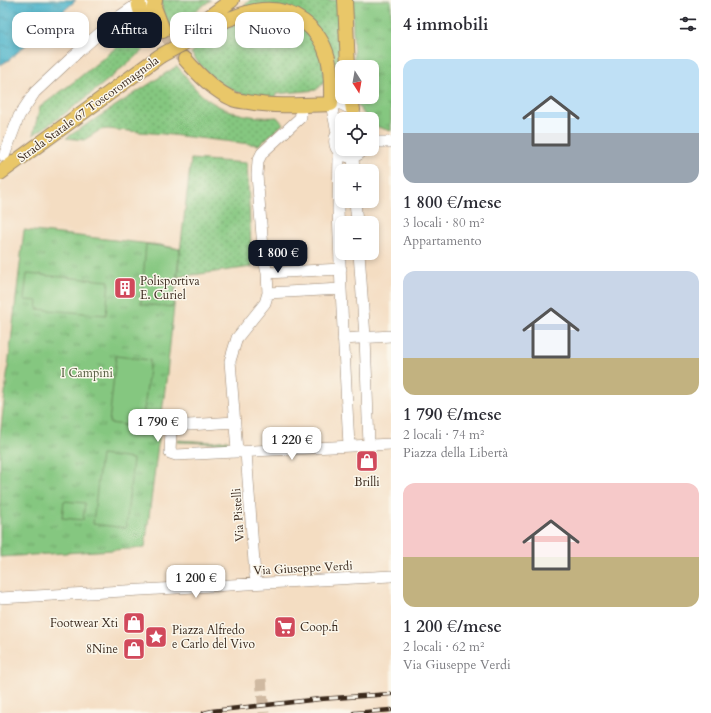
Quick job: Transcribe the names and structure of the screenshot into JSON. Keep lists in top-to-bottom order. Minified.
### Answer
{"streets":{"main road":["Strada Statale 67 Toscoromagnola"],"street":["Via Pistelli","Via Giuseppe Verdi"]},"parks":["I Campini"],"places":{"building":["Polisportiva E. Curiel"],"shop":["Brilli","Footwear Xti","8Nine"],"supermarket":["Coop.fi"],"place":["Piazza Alfredo e Carlo del Vivo"]},"north":"bottom","page":{"heading":"4 immobili","chip":["Compra","Affitta","Filtri","Nuovo"],"list":[{"name":"1 800 €/mese","note":"3 locali · 80 m² · Appartamento"},{"name":"1 790 €/mese","note":"2 locali · 74 m² · Piazza della Libertà"},{"name":"1 200 €/mese","note":"2 locali · 62 m² · Via Giuseppe Verdi"}],"map_buttons":["+","−"],"price":["1 800 €","1 790 €","1 220 €","1 200 €"]}}
